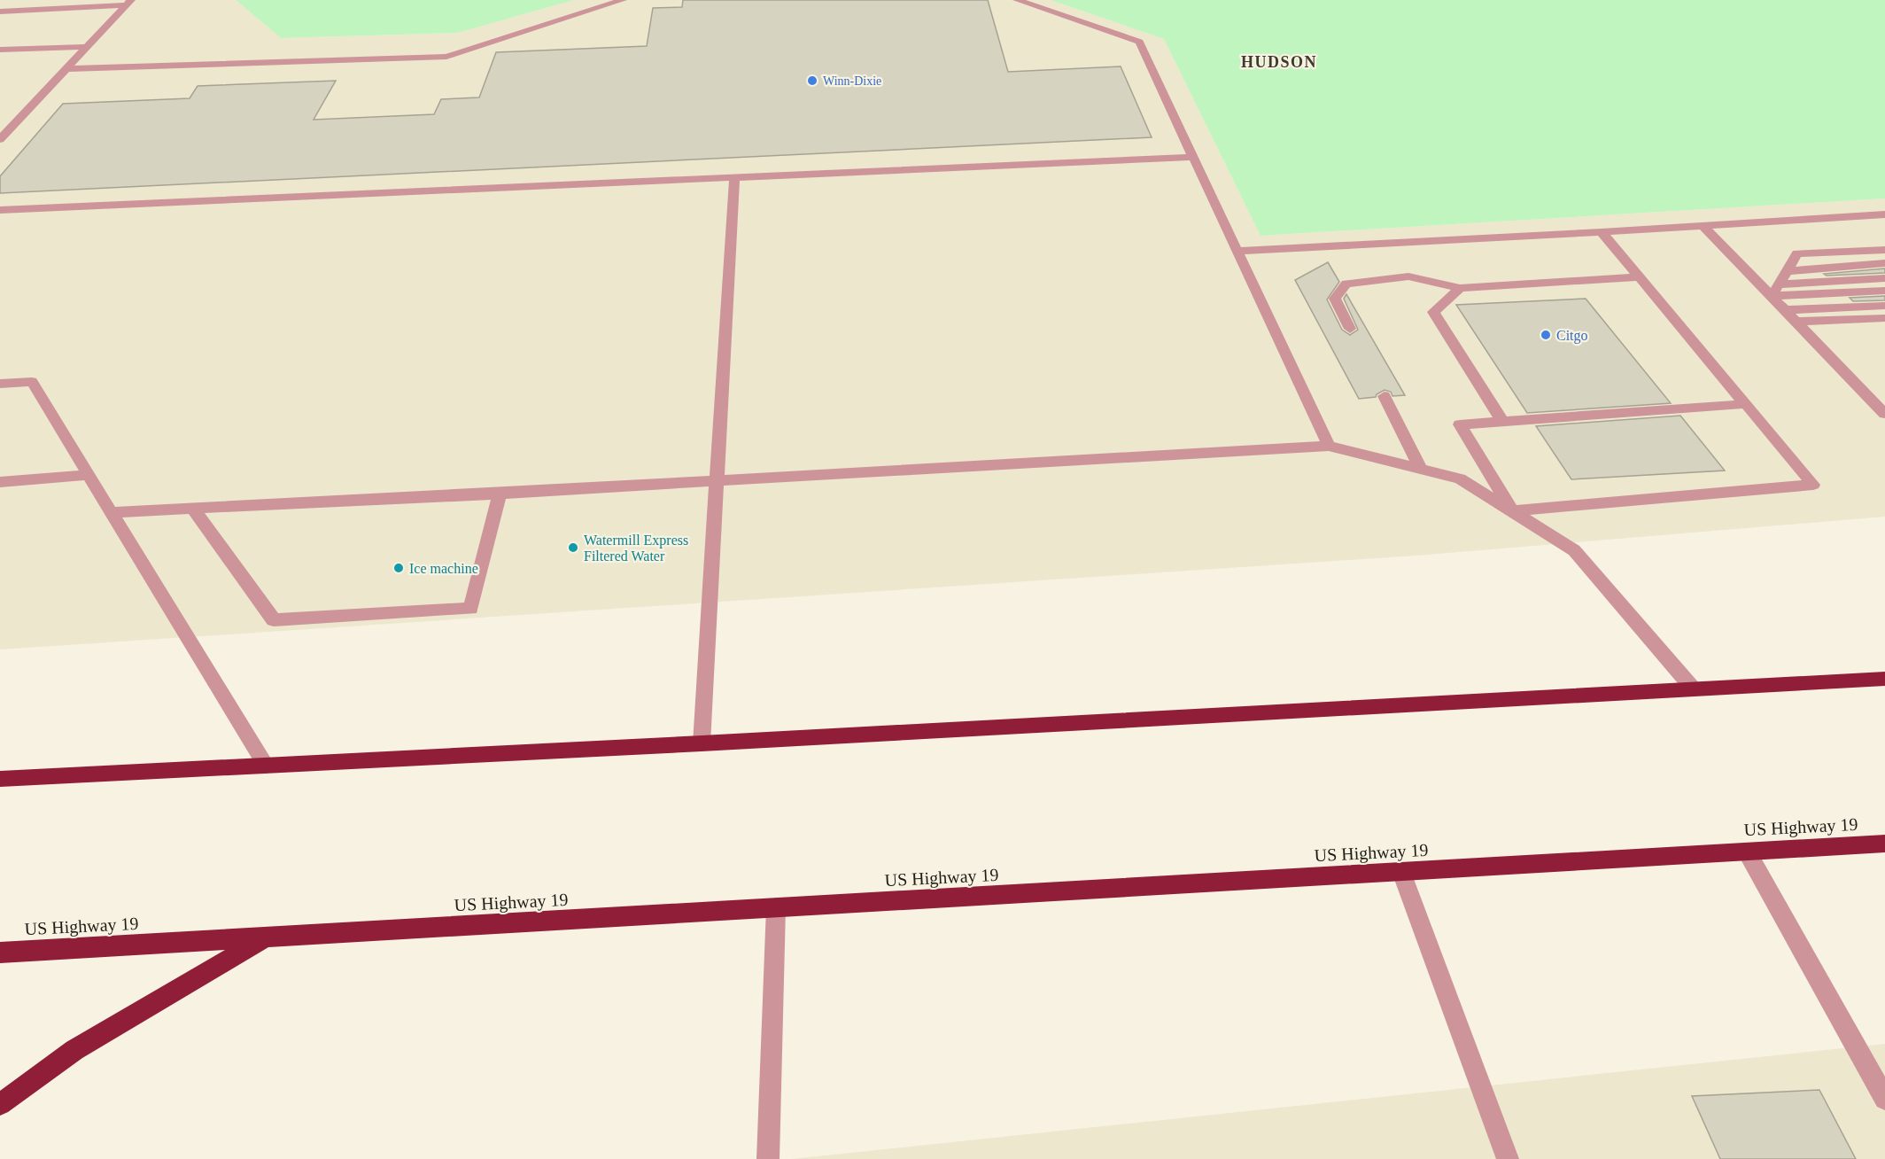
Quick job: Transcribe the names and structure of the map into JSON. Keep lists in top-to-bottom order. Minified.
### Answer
{"streets":{"highway":["US Highway 19"]},"districts":["HUDSON"],"places":["Winn-Dixie","Citgo","Watermill Express Filtered Water","Ice machine"]}
